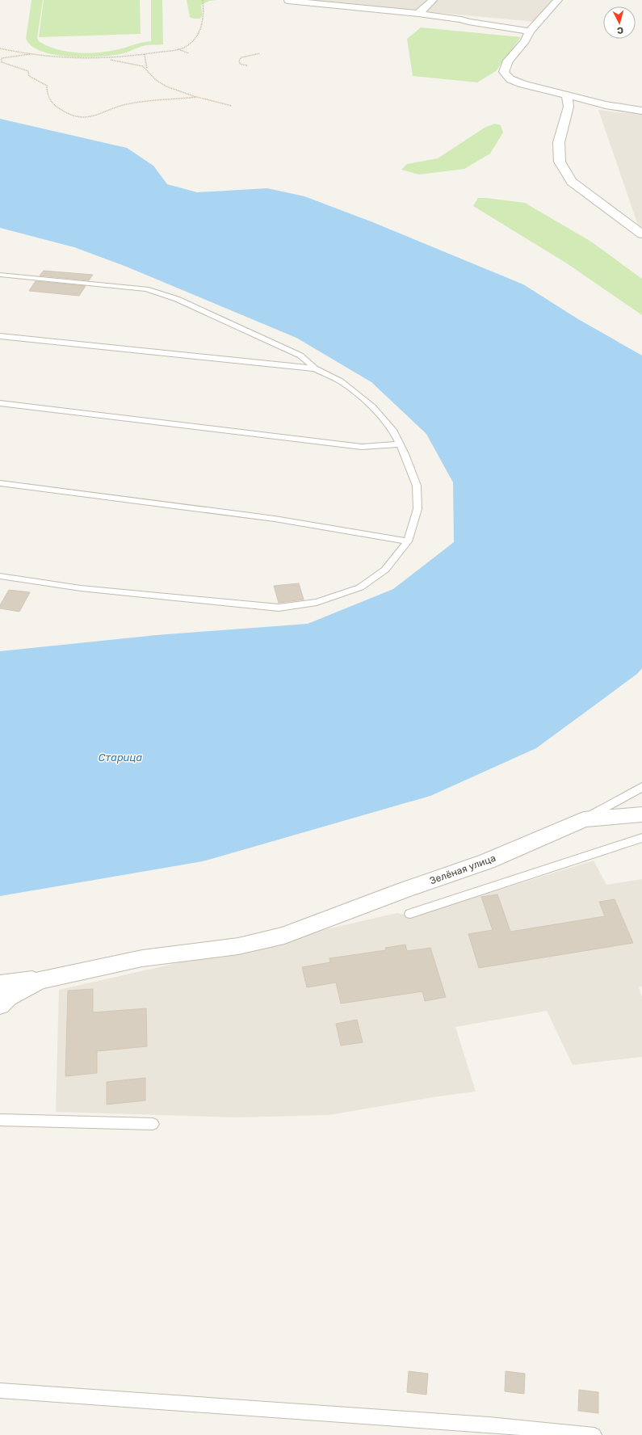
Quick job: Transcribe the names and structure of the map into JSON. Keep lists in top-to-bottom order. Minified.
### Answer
{"streets":{"street":["Зелёная улица"]},"water":["Старица"],"north":"bottom"}
